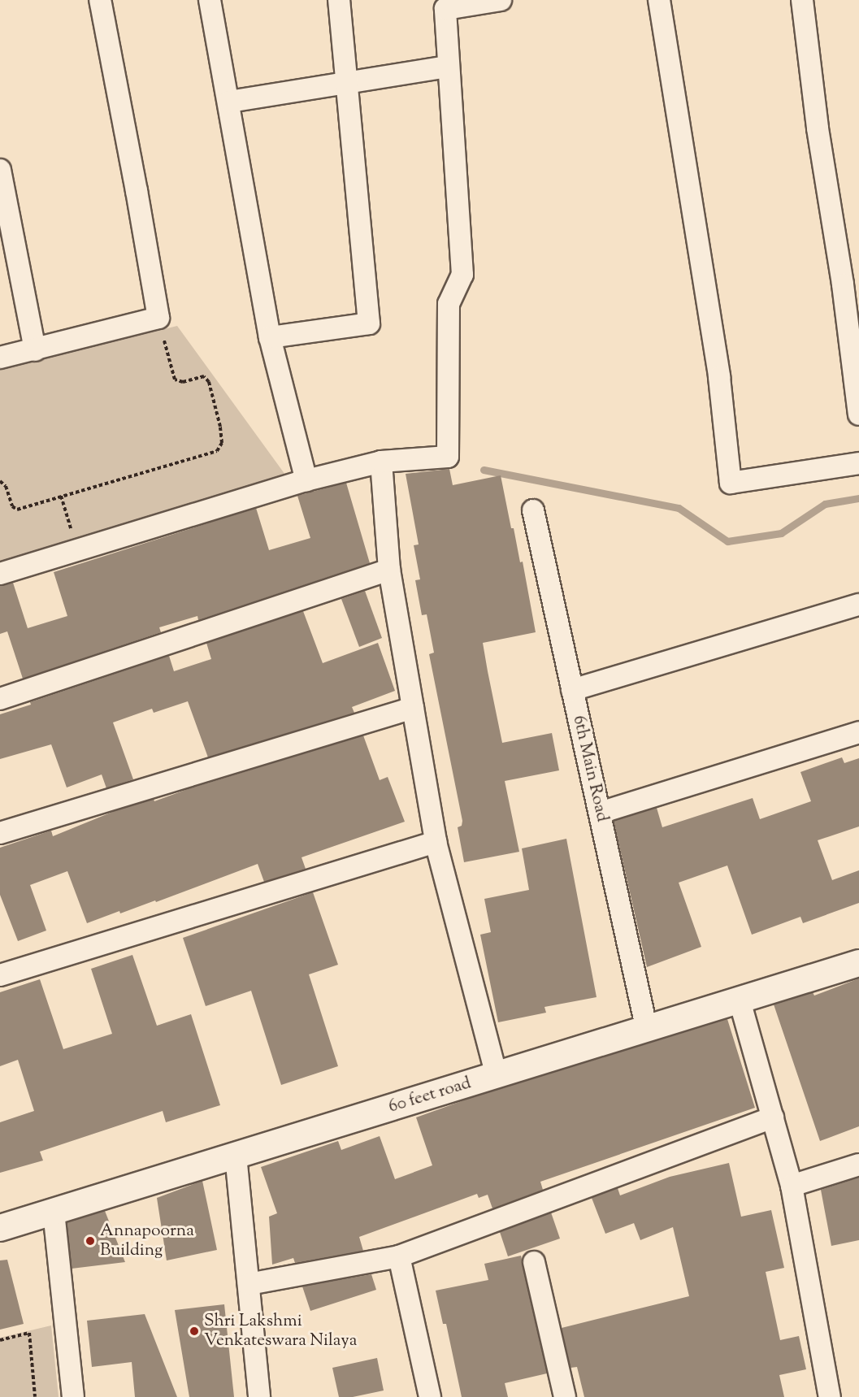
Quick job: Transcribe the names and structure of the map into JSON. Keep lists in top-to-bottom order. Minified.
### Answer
{"streets":{"street":["6th Main Road","60 feet road"]},"crossings":[["6th Main Road","60 feet road"]],"places":["Annapoorna Building","Shri Lakshmi Venkateswara Nilaya"]}
